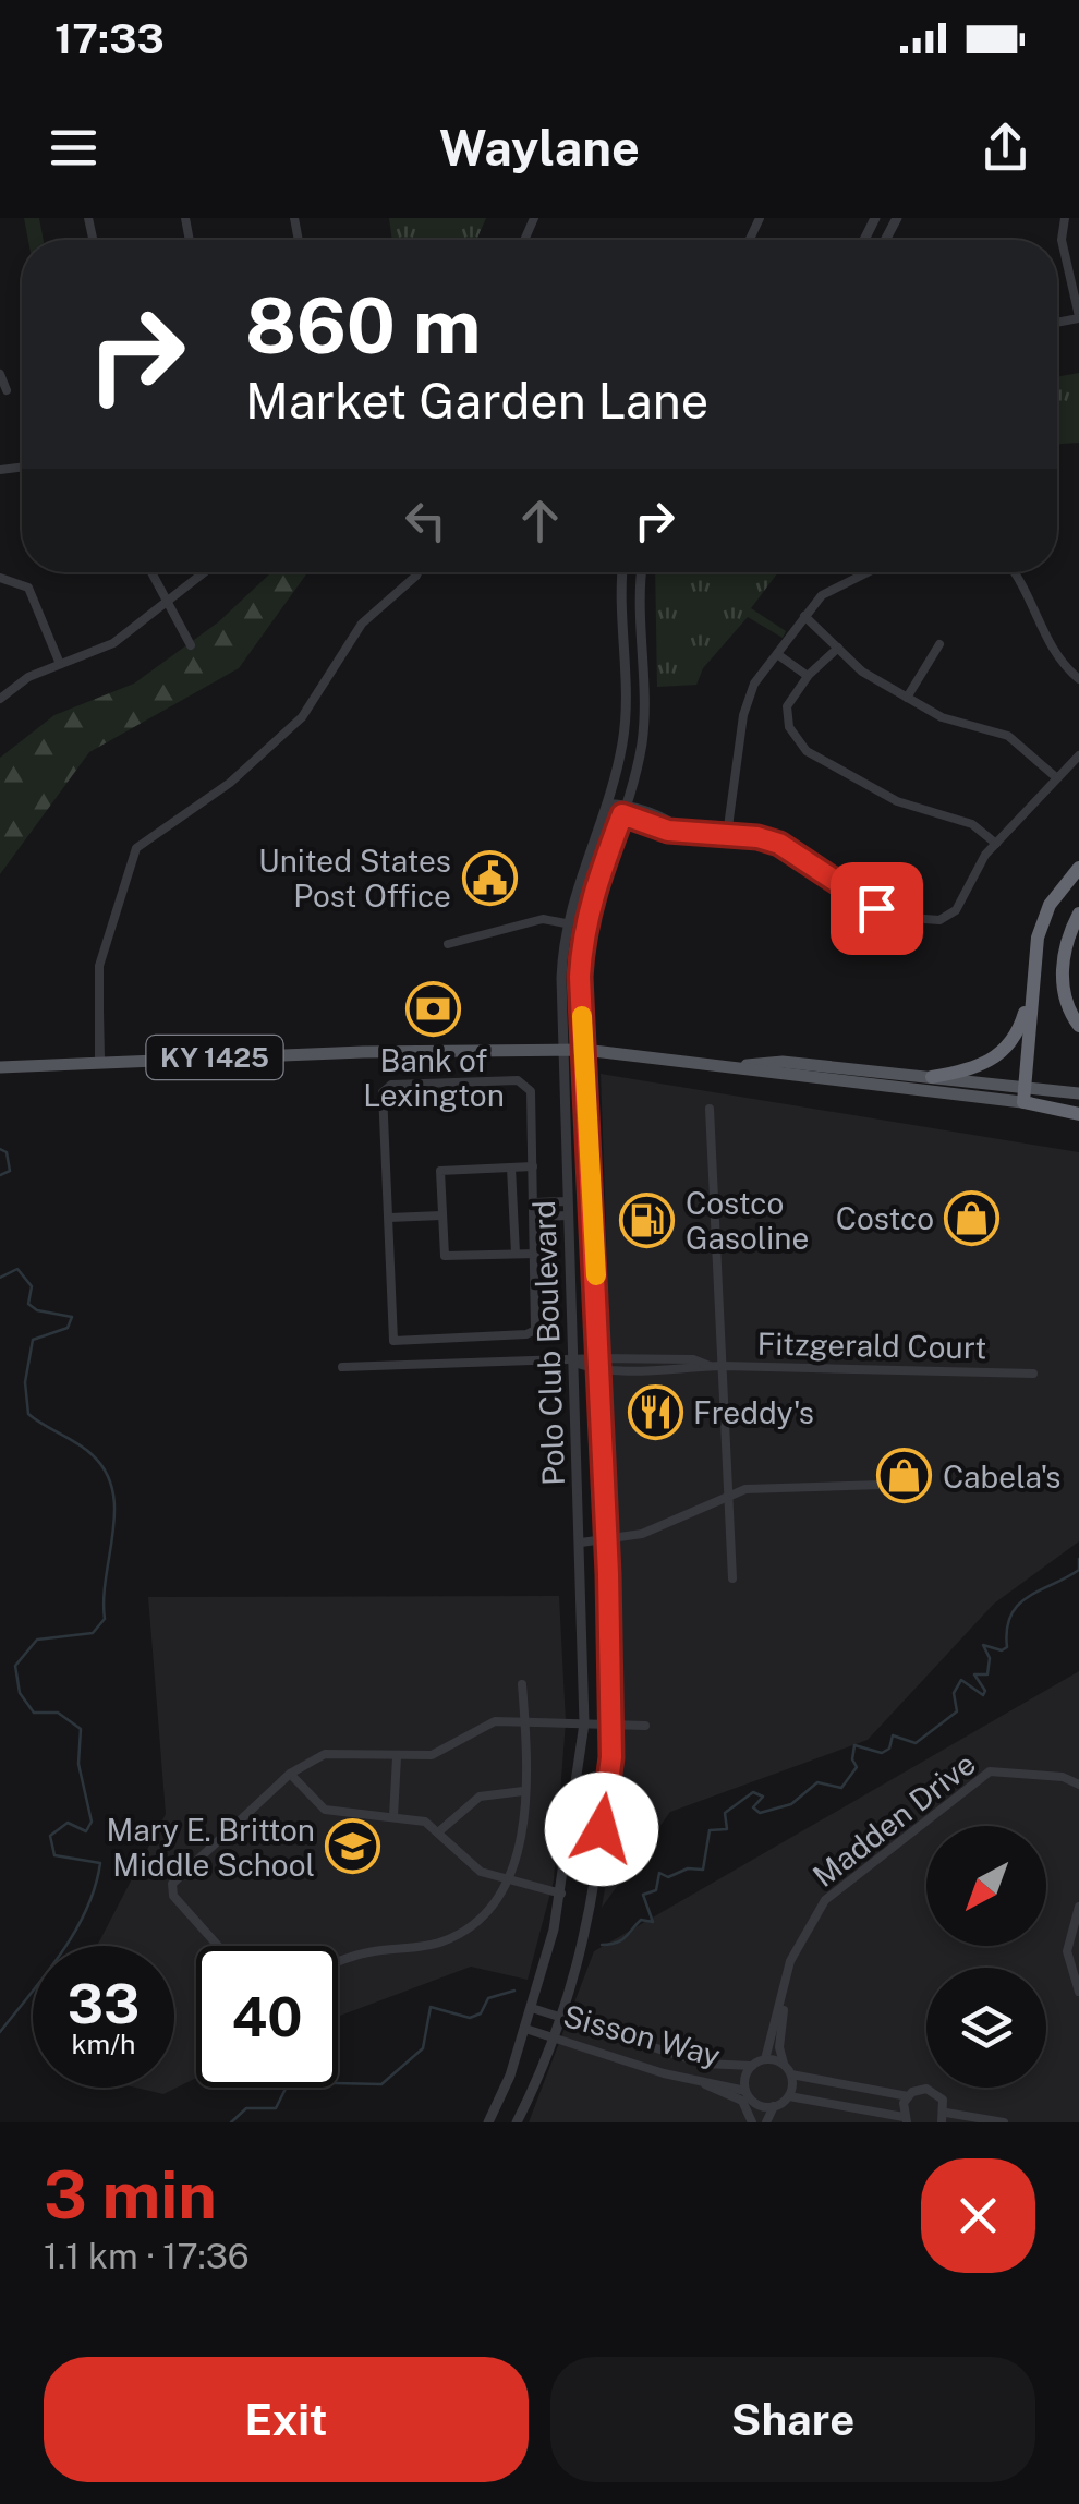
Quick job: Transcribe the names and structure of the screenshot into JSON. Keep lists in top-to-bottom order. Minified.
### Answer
{"streets":{"main road":["KY 1425"],"street":["Polo Club Boulevard","Fitzgerald Court","Madden Drive","Sisson Way"]},"crossings":[["KY 1425","Polo Club Boulevard"],["Polo Club Boulevard","Fitzgerald Court"],["Polo Club Boulevard","Sisson Way"],["Madden Drive","Sisson Way"]],"places":{"public building":["United States Post Office"],"bank":["Bank of Lexington"],"shop":["Costco","Cabela's"],"fuel station":["Costco Gasoline"],"restaurant":["Freddy's"],"school or university":["Mary E. Britton Middle School"]},"north":"bottom left","page":{"status":"17:33","header":"Waylane","turn":["860 m","Market Garden Lane"],"speed":"33 km/h","limit":"40","heading":["3 min","1.1 km · 17:36"],"buttons":["Exit","Share"]}}
